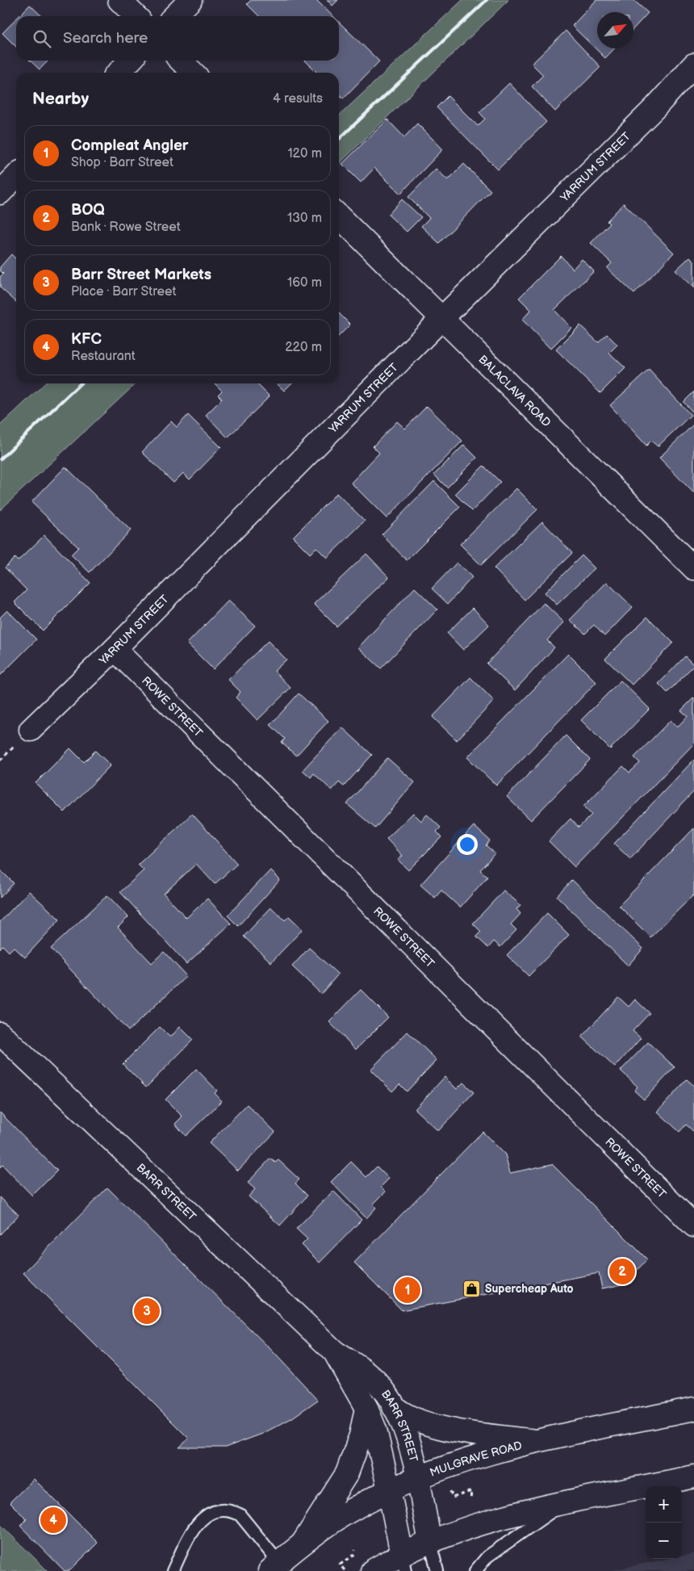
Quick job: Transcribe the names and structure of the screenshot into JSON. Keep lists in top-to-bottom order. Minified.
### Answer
{"streets":{"street":["YARRUM STREET","BALACLAVA ROAD","ROWE STREET","BARR STREET","MULGRAVE ROAD"]},"crossings":[["YARRUM STREET","BALACLAVA ROAD"],["YARRUM STREET","ROWE STREET"],["BARR STREET","MULGRAVE ROAD"]],"places":{"shop":["Supercheap Auto"]},"north":"top right","page":{"search":"Search here","heading":["Nearby","4 results"],"list":[{"mark":"1","name":"Compleat Angler","note":"Shop · Barr Street","value":"120 m"},{"mark":"2","name":"BOQ","note":"Bank · Rowe Street","value":"130 m"},{"mark":"3","name":"Barr Street Markets","note":"Place · Barr Street","value":"160 m"},{"mark":"4","name":"KFC","note":"Restaurant","value":"220 m"}],"pins":["2","1","3","4"],"map_buttons":["+","−"]}}
